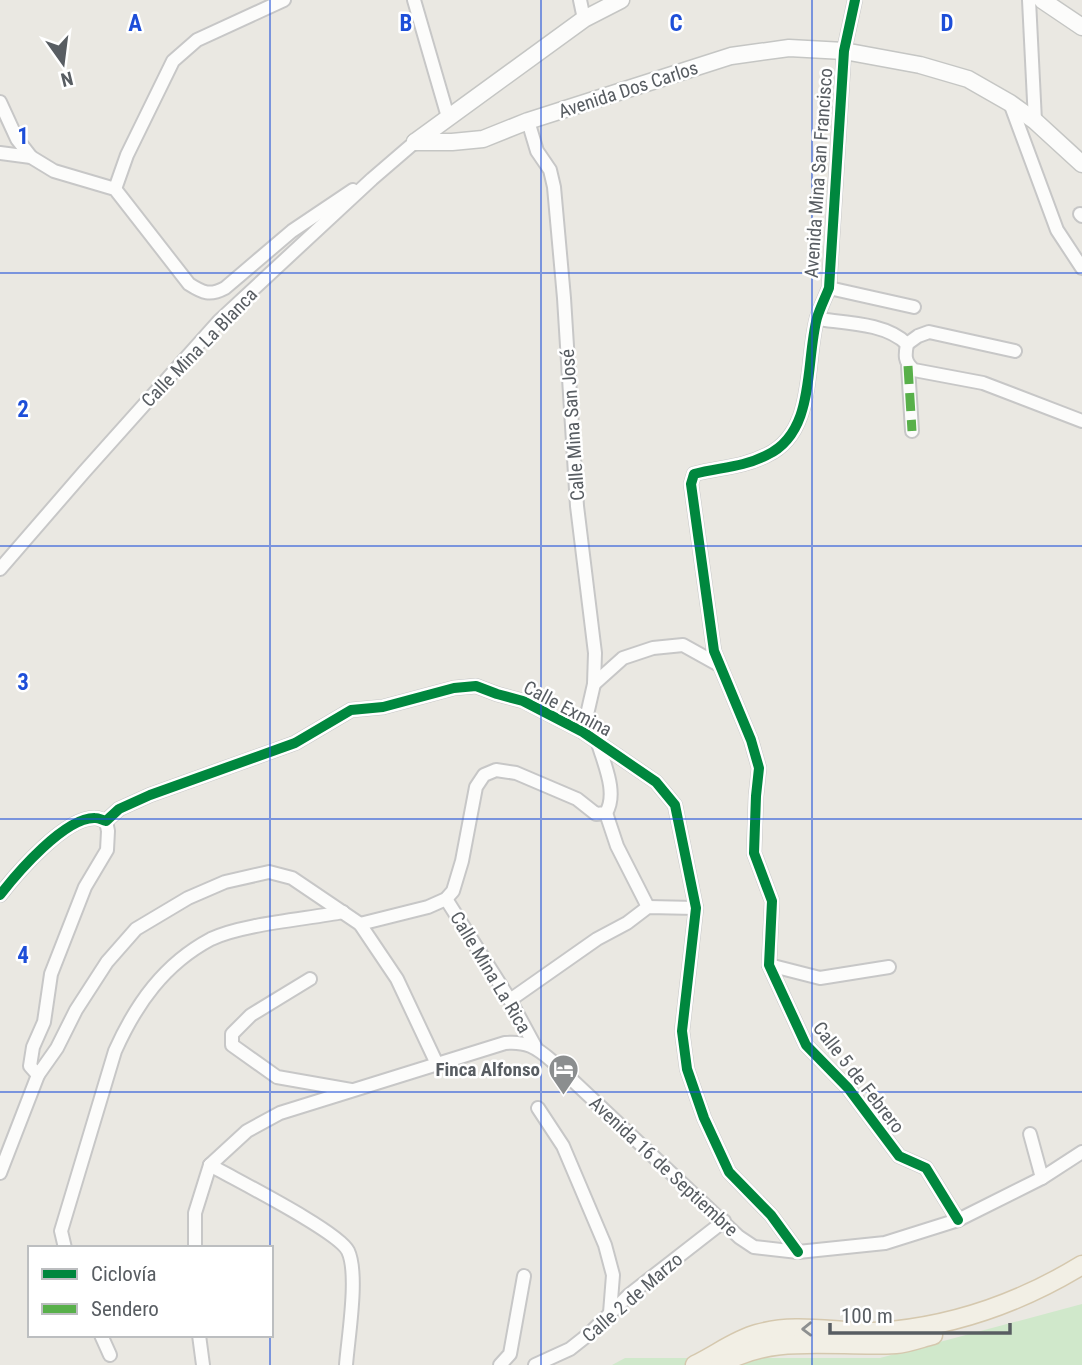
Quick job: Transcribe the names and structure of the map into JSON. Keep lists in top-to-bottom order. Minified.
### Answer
{"streets":{"street":["Avenida Dos Carlos","Avenida Mina San Francisco","Calle Mina La Blanca","Calle Mina San José","Calle Exmina","Calle Mina La Rica","Calle 5 de Febrero","Avenida 16 de Septiembre","Calle 2 de Marzo"]},"crossings":[["Avenida Dos Carlos","Avenida Mina San Francisco"],["Avenida Dos Carlos","Calle Mina La Blanca"],["Avenida Dos Carlos","Calle Mina San José"],["Avenida Mina San Francisco","Calle 5 de Febrero"],["Calle Mina San José","Calle Exmina"],["Calle Exmina","Avenida 16 de Septiembre"],["Calle Mina La Rica","Avenida 16 de Septiembre"],["Calle 5 de Febrero","Avenida 16 de Septiembre"],["Avenida 16 de Septiembre","Calle 2 de Marzo"]],"places":{"hotel":["Finca Alfonso"]},"legend":["Ciclovía","Sendero"],"scale_bar":"100 m","north":"bottom","grid":{"columns":["A","B","C","D"],"rows":["1","2","3","4"]}}
